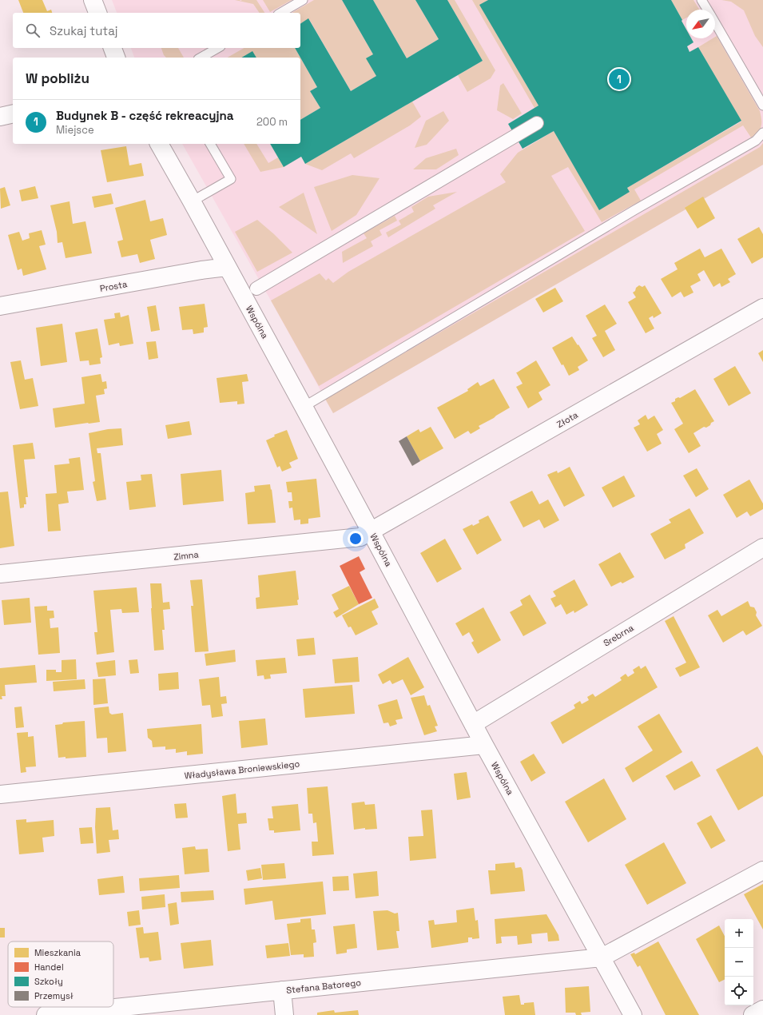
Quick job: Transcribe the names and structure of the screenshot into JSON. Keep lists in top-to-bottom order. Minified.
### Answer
{"streets":{"street":["Prosta","Wspólna","Złota","Zimna","Srebrna","Władysława Broniewskiego","Stefana Batorego"]},"crossings":[["Prosta","Wspólna"],["Wspólna","Złota"],["Wspólna","Zimna"],["Wspólna","Srebrna"],["Wspólna","Władysława Broniewskiego"],["Wspólna","Stefana Batorego"],["Złota","Zimna"]],"legend":["Mieszkania","Handel","Szkoły","Przemysł"],"north":"bottom left","page":{"search":"Szukaj tutaj","heading":"W pobliżu","pins":"1","list":[{"mark":"1","name":"Budynek B - część rekreacyjna","note":"Miejsce","value":"200 m"}],"map_buttons":["+","−"]}}
